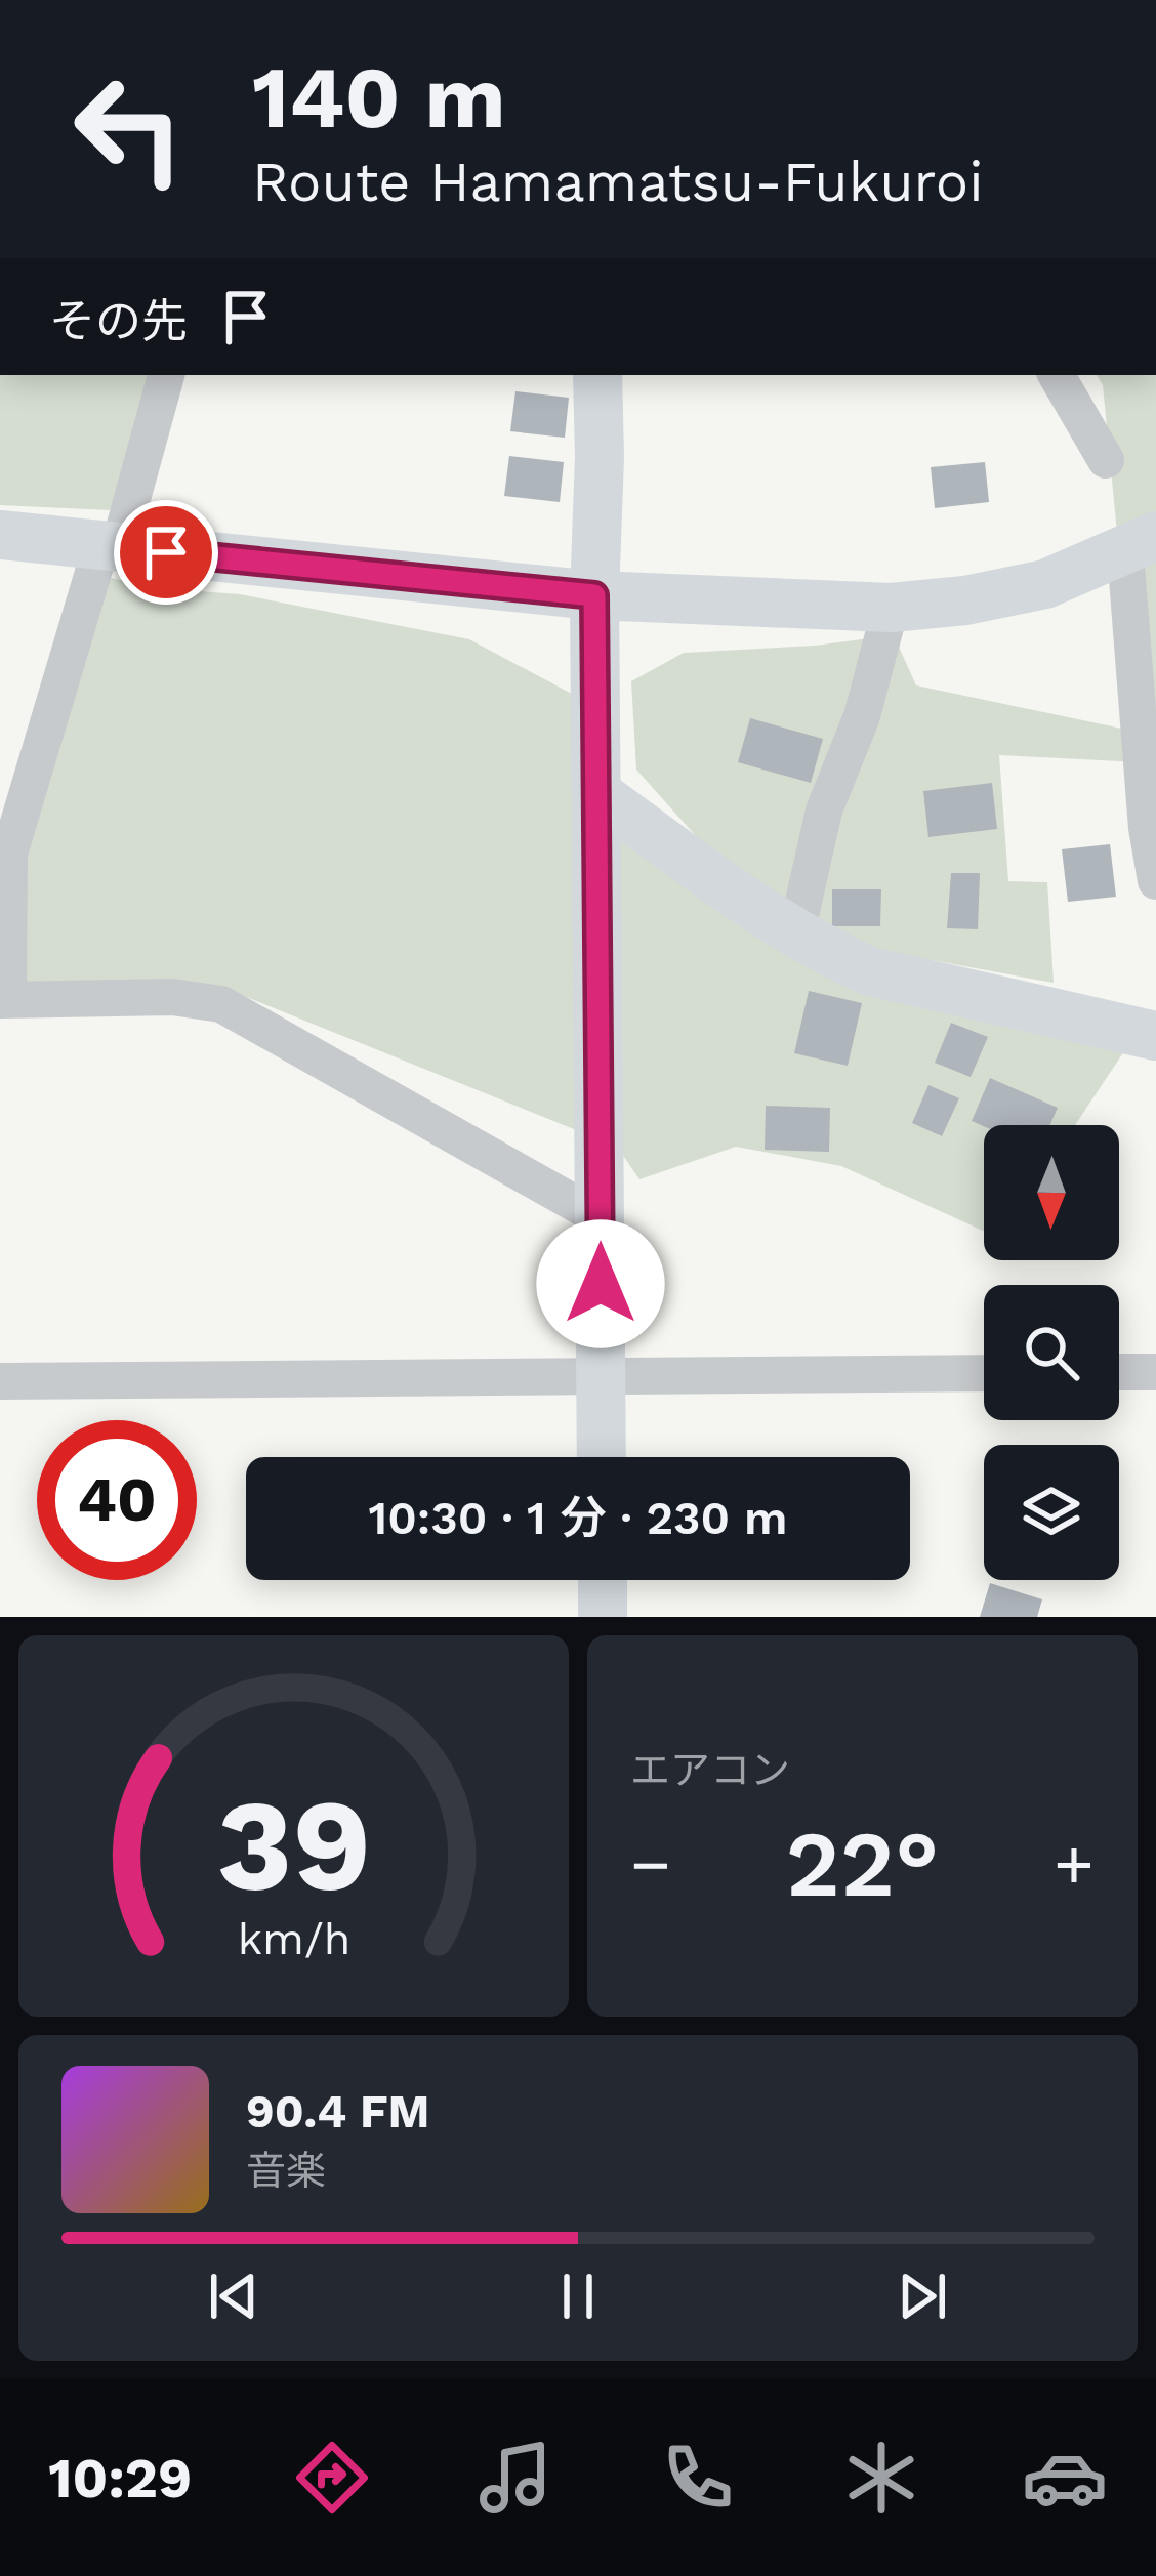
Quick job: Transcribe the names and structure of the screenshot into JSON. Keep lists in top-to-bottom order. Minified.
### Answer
{"north":"bottom","page":{"turn":["140 m","Route Hamamatsu-Fukuroi"],"then":"その先","limit":"40","trip":"10:30 · 1 分 · 230 m","tile":"エアコン","heat":["−","22°","+"],"song":["90.4 FM","音楽"],"tabs":"10:29","gauge":["39","km/h"]}}
